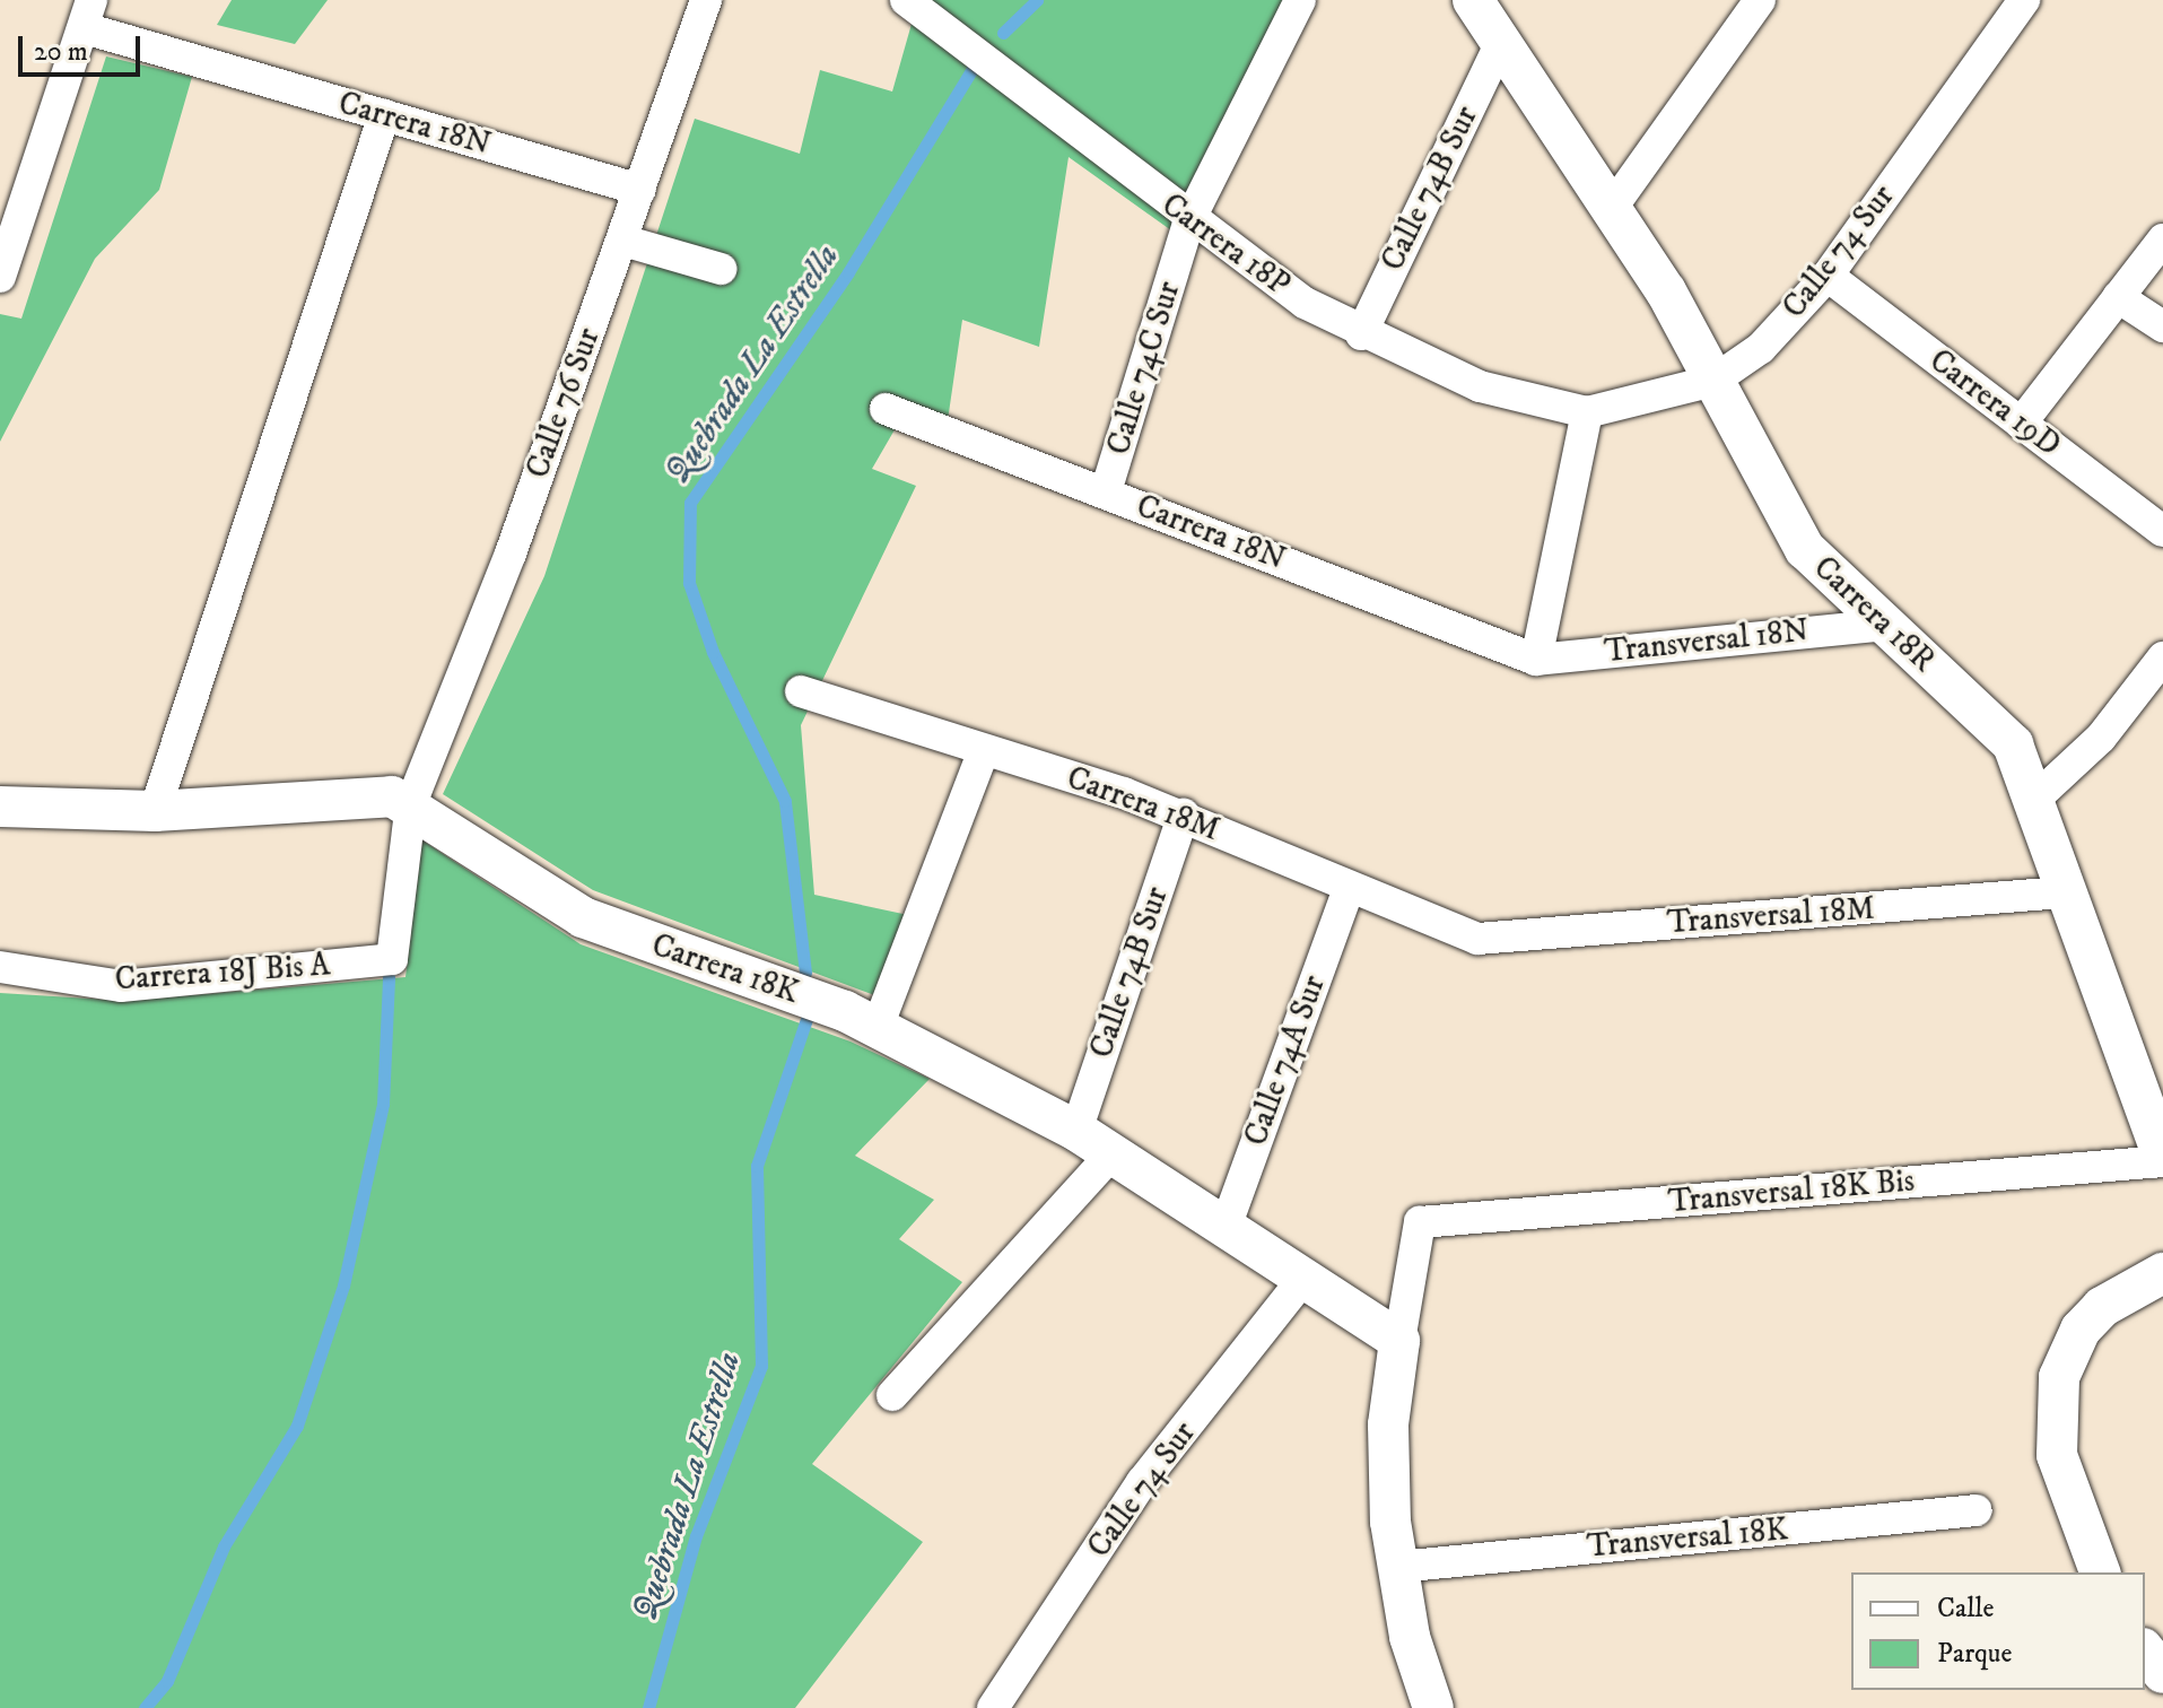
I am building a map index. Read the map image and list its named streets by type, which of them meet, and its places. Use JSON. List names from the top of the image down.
{
  "streets": {
    "street": [
      "Carrera 18N",
      "Calle 74B Sur",
      "Carrera 18P",
      "Calle 74 Sur",
      "Calle 74C Sur",
      "Calle 76 Sur",
      "Carrera 19D",
      "Carrera 18R",
      "Transversal 18N",
      "Carrera 18M",
      "Transversal 18M",
      "Carrera 18K",
      "Carrera 18J Bis A",
      "Calle 74A Sur",
      "Transversal 18K Bis",
      "Transversal 18K"
    ]
  },
  "crossings": [
    ["Carrera 18N", "Calle 74C Sur"],
    ["Carrera 18N", "Calle 76 Sur"],
    ["Carrera 18N", "Transversal 18N"],
    ["Calle 74B Sur", "Carrera 18P"],
    ["Calle 74B Sur", "Carrera 18R"],
    ["Calle 74B Sur", "Carrera 18M"],
    ["Calle 74B Sur", "Carrera 18K"],
    ["Carrera 18P", "Calle 74 Sur"],
    ["Carrera 18P", "Calle 74C Sur"],
    ["Calle 74 Sur", "Carrera 19D"],
    ["Calle 74 Sur", "Carrera 18R"],
    ["Calle 74 Sur", "Carrera 18K"],
    ["Calle 76 Sur", "Carrera 18K"],
    ["Calle 76 Sur", "Carrera 18J Bis A"],
    ["Carrera 18R", "Transversal 18N"],
    ["Carrera 18R", "Transversal 18M"],
    ["Carrera 18R", "Transversal 18K Bis"],
    ["Carrera 18M", "Transversal 18M"],
    ["Carrera 18M", "Calle 74A Sur"],
    ["Carrera 18K", "Calle 74A Sur"],
    ["Carrera 18K", "Transversal 18K Bis"]
  ],
  "water": ["Quebrada La Estrella"],
  "legend": ["Calle", "Parque"],
  "scale_bar": "20 m"
}
